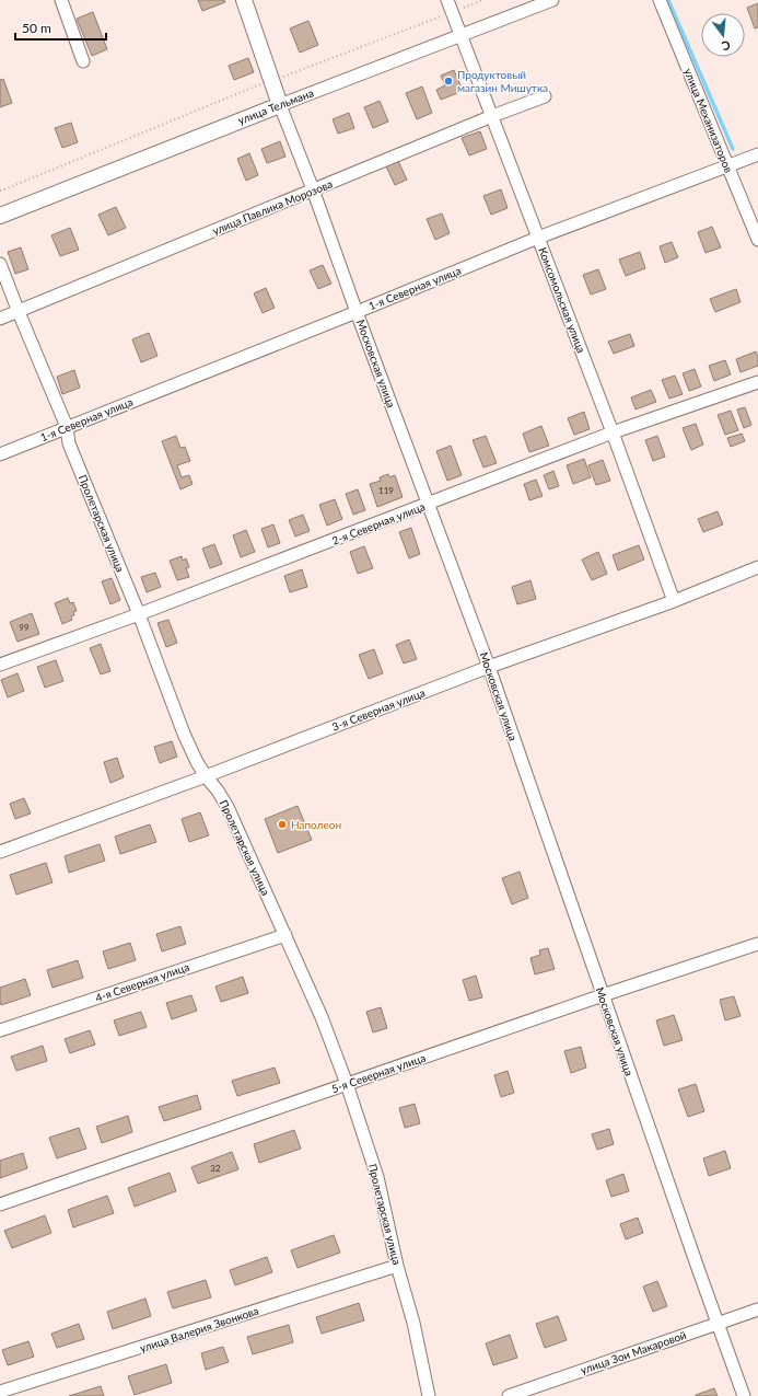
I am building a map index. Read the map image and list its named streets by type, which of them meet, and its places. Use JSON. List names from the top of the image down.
{
  "streets": {
    "street": [
      "улица Тельмана",
      "улица Механизаторов",
      "улица Павлика Морозова",
      "1-я Северная улица",
      "Комсомольская улица",
      "Московская улица",
      "Пролетарская улица",
      "2-я Северная улица",
      "3-я Северная улица",
      "4-я Северная улица",
      "5-я Северная улица",
      "улица Валерия Звонкова",
      "улица Зои Макаровой"
    ]
  },
  "crossings": [
    ["улица Тельмана", "Комсомольская улица"],
    ["улица Тельмана", "Московская улица"],
    ["улица Механизаторов", "1-я Северная улица"],
    ["улица Павлика Морозова", "Комсомольская улица"],
    ["улица Павлика Морозова", "Московская улица"],
    ["улица Павлика Морозова", "Пролетарская улица"],
    ["1-я Северная улица", "Комсомольская улица"],
    ["1-я Северная улица", "Московская улица"],
    ["1-я Северная улица", "Пролетарская улица"],
    ["Комсомольская улица", "2-я Северная улица"],
    ["Комсомольская улица", "3-я Северная улица"],
    ["Московская улица", "2-я Северная улица"],
    ["Московская улица", "3-я Северная улица"],
    ["Московская улица", "5-я Северная улица"],
    ["Московская улица", "улица Зои Макаровой"],
    ["Пролетарская улица", "2-я Северная улица"],
    ["Пролетарская улица", "3-я Северная улица"],
    ["Пролетарская улица", "4-я Северная улица"],
    ["Пролетарская улица", "5-я Северная улица"],
    ["Пролетарская улица", "улица Валерия Звонкова"]
  ],
  "places": ["Продуктовый магазин Мишутка", "Наполеон"],
  "house_numbers": ["119", "99", "32"],
  "scale_bar": "50 m",
  "north": "bottom"
}
